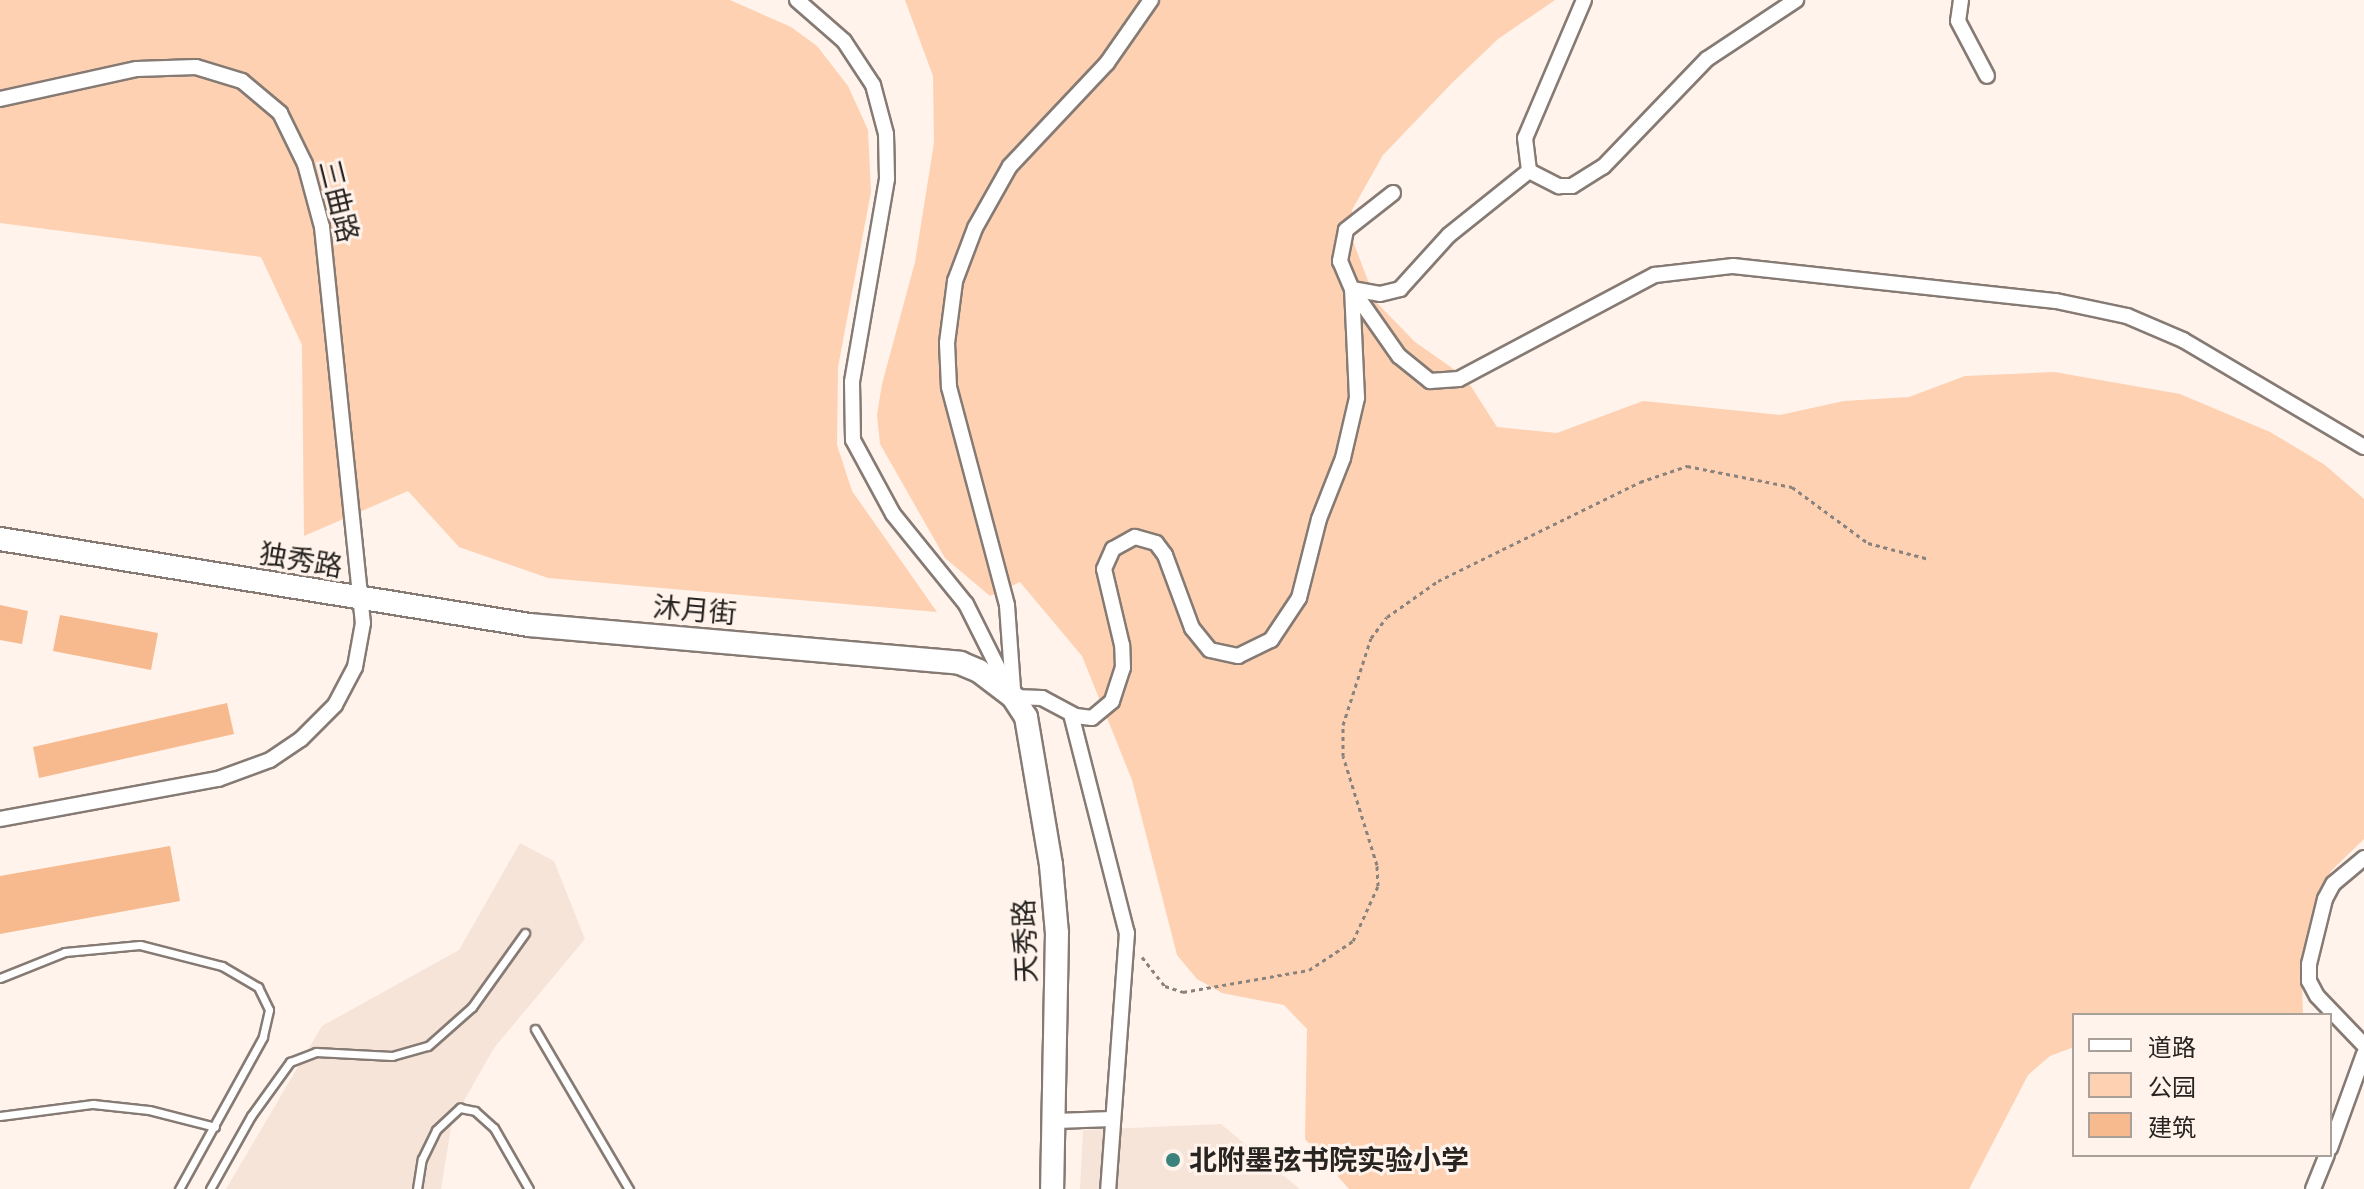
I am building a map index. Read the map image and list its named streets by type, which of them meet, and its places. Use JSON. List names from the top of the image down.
{
  "streets": {
    "main road": ["独秀路", "沐月街", "天秀路"],
    "street": ["三曲路"]
  },
  "crossings": [
    ["三曲路", "独秀路"],
    ["三曲路", "沐月街"],
    ["独秀路", "沐月街"],
    ["沐月街", "天秀路"]
  ],
  "places": ["北附墨弦书院实验小学"],
  "legend": ["道路", "公园", "建筑"]
}
